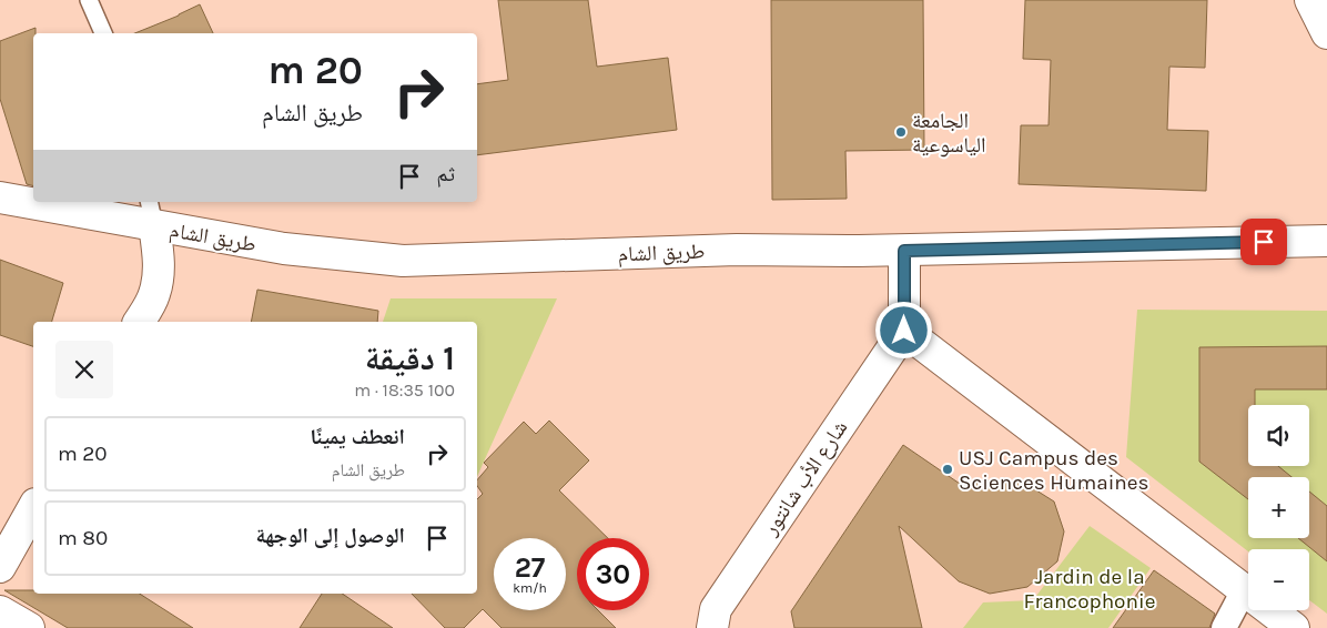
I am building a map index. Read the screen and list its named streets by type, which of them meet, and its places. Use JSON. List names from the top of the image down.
{
  "streets": {
    "street": ["طريق الشام", "شارع الأب شانتور"]
  },
  "parks": ["Jardin de la Francophonie"],
  "places": ["الجامعة الياسوعية", "USJ Campus des Sciences Humaines"],
  "page": {
    "turn": ["20 m", "طريق الشام"],
    "then": "ثم",
    "heading": ["1 دقيقة", "100 m · 18:35"],
    "map_buttons": ["+", "−"],
    "list": [
      {
        "name": "انعطف يمينًا",
        "note": "طريق الشام",
        "value": "20 m"
      },
      {
        "name": "الوصول إلى الوجهة",
        "value": "80 m"
      }
    ],
    "speed": "27 km/h",
    "limit": "30"
  }
}
